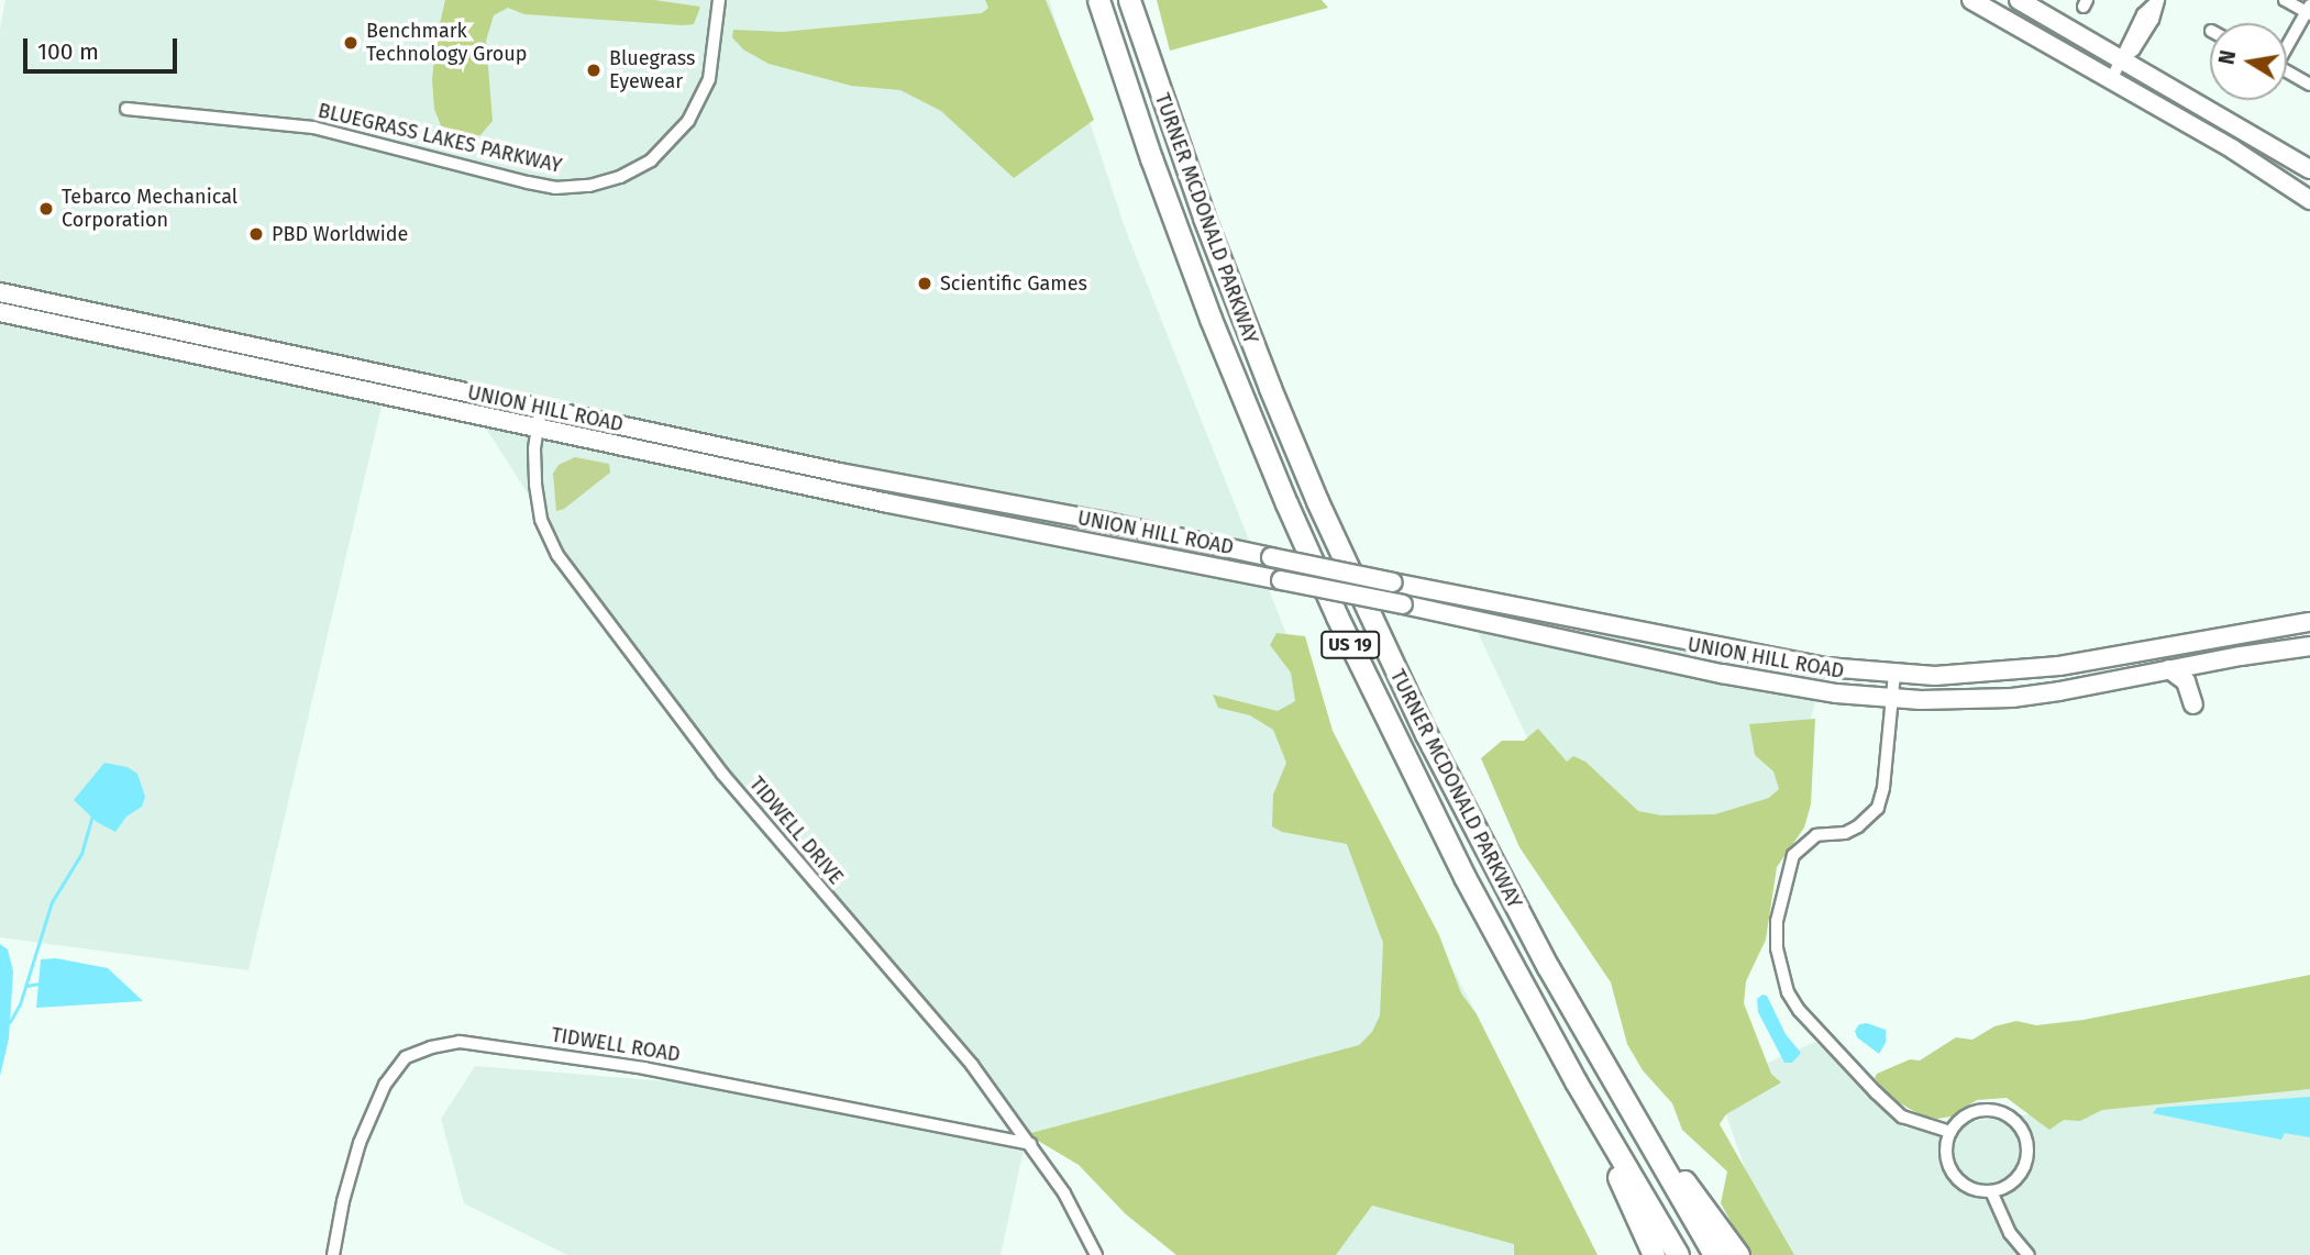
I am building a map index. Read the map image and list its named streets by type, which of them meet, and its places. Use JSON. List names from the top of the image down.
{
  "streets": {
    "highway": ["TURNER MCDONALD PARKWAY", "US 19"],
    "street": [
      "BLUEGRASS LAKES PARKWAY",
      "UNION HILL ROAD",
      "TIDWELL DRIVE",
      "TIDWELL ROAD"
    ]
  },
  "crossings": [
    ["UNION HILL ROAD", "TIDWELL DRIVE"],
    ["TIDWELL DRIVE", "TIDWELL ROAD"]
  ],
  "places": [
    "Benchmark Technology Group",
    "Bluegrass Eyewear",
    "Tebarco Mechanical Corporation",
    "PBD Worldwide",
    "Scientific Games"
  ],
  "scale_bar": "100 m",
  "north": "left"
}
